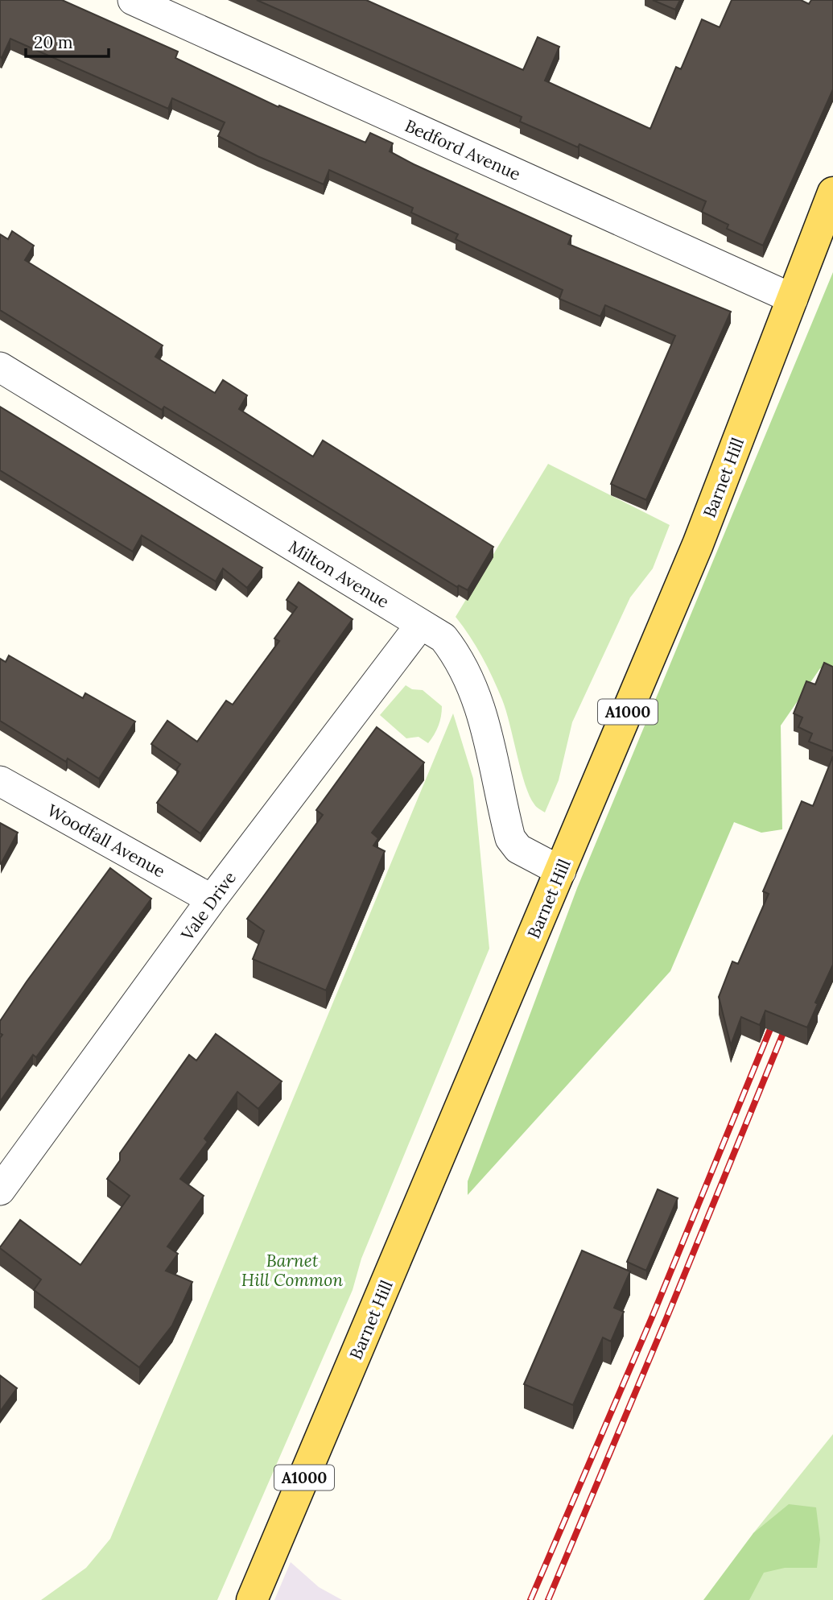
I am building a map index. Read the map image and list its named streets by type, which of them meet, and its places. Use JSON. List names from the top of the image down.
{
  "streets": {
    "main road": ["Barnet Hill", "A1000"],
    "street": [
      "Bedford Avenue",
      "Milton Avenue",
      "Woodfall Avenue",
      "Vale Drive"
    ]
  },
  "crossings": [
    ["Bedford Avenue", "Barnet Hill"],
    ["Barnet Hill", "Milton Avenue"],
    ["Milton Avenue", "Vale Drive"],
    ["Woodfall Avenue", "Vale Drive"]
  ],
  "parks": ["Barnet Hill Common"],
  "scale_bar": "20 m"
}
